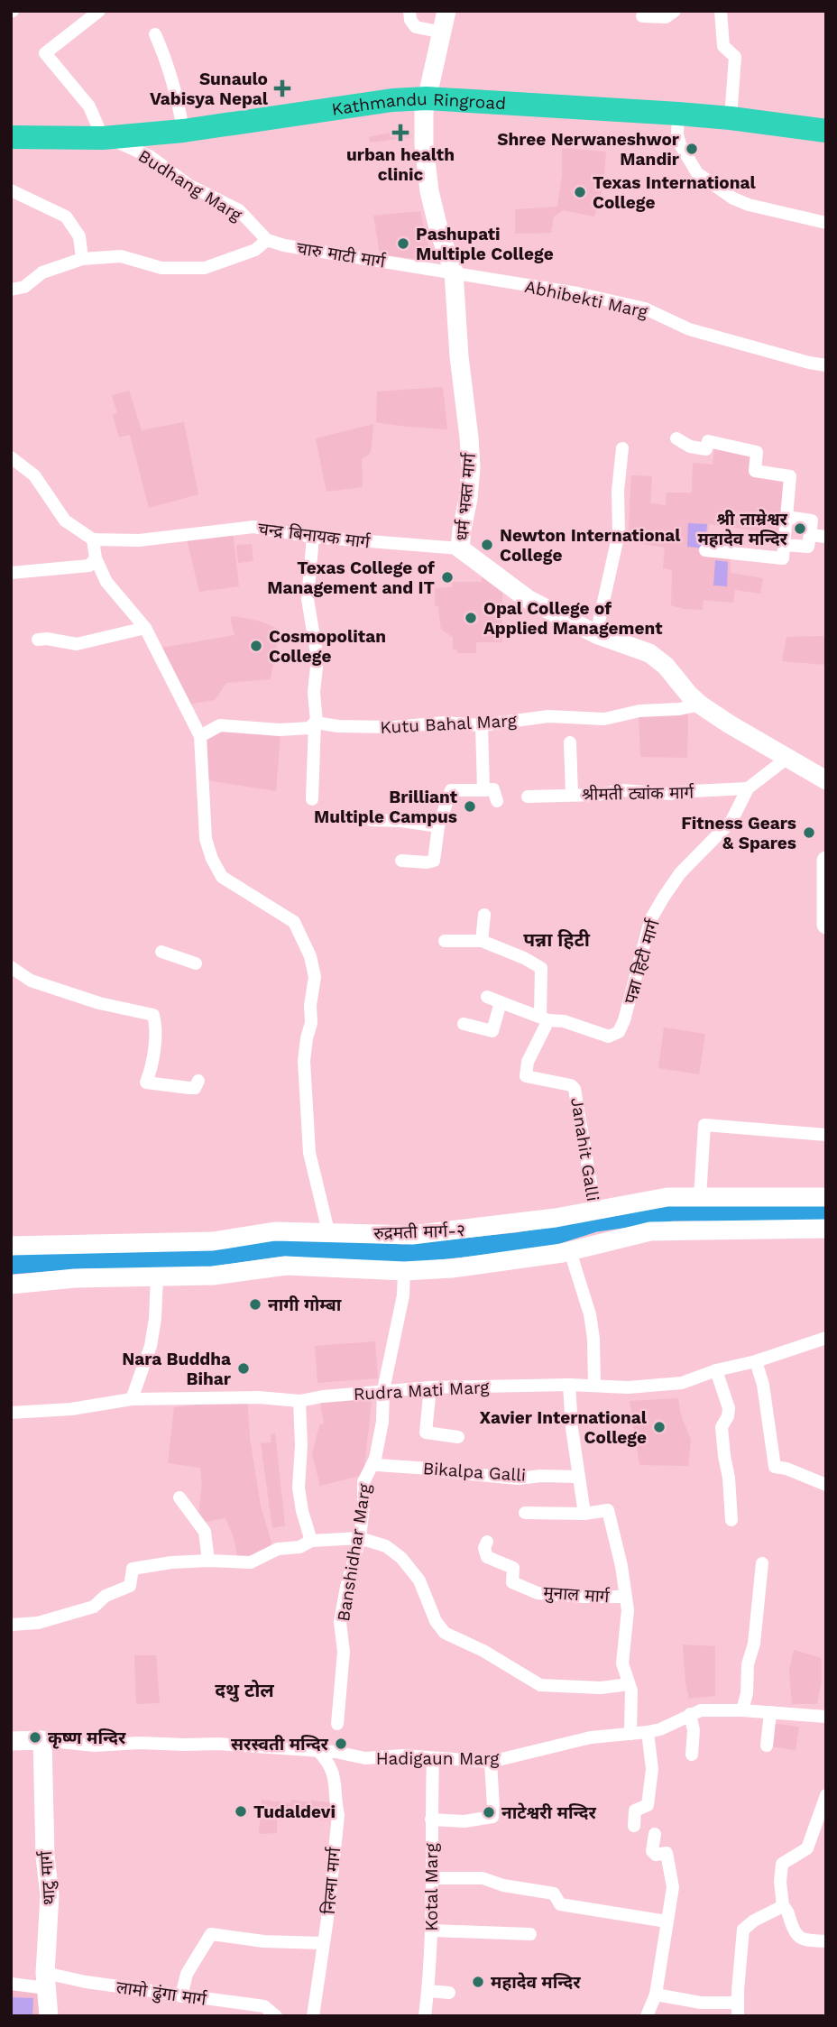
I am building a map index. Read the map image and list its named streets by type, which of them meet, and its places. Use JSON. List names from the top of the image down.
{
  "streets": {
    "highway": ["Kathmandu Ringroad"],
    "street": [
      "Budhang Marg",
      "चारु माटी मार्ग",
      "Abhibekti Marg",
      "धर्म भक्त मार्ग",
      "चन्द्र बिनायक मार्ग",
      "Kutu Bahal Marg",
      "श्रीमती ट्यांक मार्ग",
      "पन्ना हिटी मार्ग",
      "Janahit Galli",
      "रुद्रमती मार्ग-२",
      "Rudra Mati Marg",
      "Bikalpa Galli",
      "Banshidhar Marg",
      "मुनाल मार्ग",
      "Hadigaun Marg",
      "थाटु मार्ग",
      "निल्मा मार्ग",
      "Kotal Marg",
      "लामो ढुंगा मार्ग"
    ]
  },
  "crossings": [
    ["Kathmandu Ringroad", "Budhang Marg"],
    ["Kathmandu Ringroad", "धर्म भक्त मार्ग"],
    ["Budhang Marg", "चारु माटी मार्ग"],
    ["चारु माटी मार्ग", "Abhibekti Marg"],
    ["चारु माटी मार्ग", "धर्म भक्त मार्ग"],
    ["Abhibekti Marg", "धर्म भक्त मार्ग"],
    ["धर्म भक्त मार्ग", "चन्द्र बिनायक मार्ग"],
    ["धर्म भक्त मार्ग", "Kutu Bahal Marg"],
    ["धर्म भक्त मार्ग", "पन्ना हिटी मार्ग"],
    ["श्रीमती ट्यांक मार्ग", "पन्ना हिटी मार्ग"],
    ["पन्ना हिटी मार्ग", "Janahit Galli"],
    ["Janahit Galli", "रुद्रमती मार्ग-२"],
    ["Rudra Mati Marg", "Banshidhar Marg"],
    ["Bikalpa Galli", "Banshidhar Marg"],
    ["Hadigaun Marg", "थाटु मार्ग"],
    ["Hadigaun Marg", "निल्मा मार्ग"],
    ["Hadigaun Marg", "Kotal Marg"],
    ["थाटु मार्ग", "लामो ढुंगा मार्ग"]
  ],
  "districts": ["पन्ना हिटी", "दथु टोल"],
  "places": {
    "health": ["Sunaulo Vabisya Nepal", "urban health clinic"],
    "other": [
      "Shree Nerwaneshwor Mandir",
      "Texas International College",
      "Pashupati Multiple College",
      "श्री ताम्रेश्वर महादेव मन्दिर",
      "Newton International College",
      "Texas College of Management and IT",
      "Opal College of Applied Management",
      "Cosmopolitan College",
      "Brilliant Multiple Campus",
      "Fitness Gears & Spares",
      "नागी गोम्बा",
      "Nara Buddha Bihar",
      "Xavier International College",
      "कृष्ण मन्दिर",
      "सरस्वती मन्दिर",
      "Tudaldevi",
      "नाटेश्वरी मन्दिर",
      "महादेव मन्दिर"
    ]
  }
}
